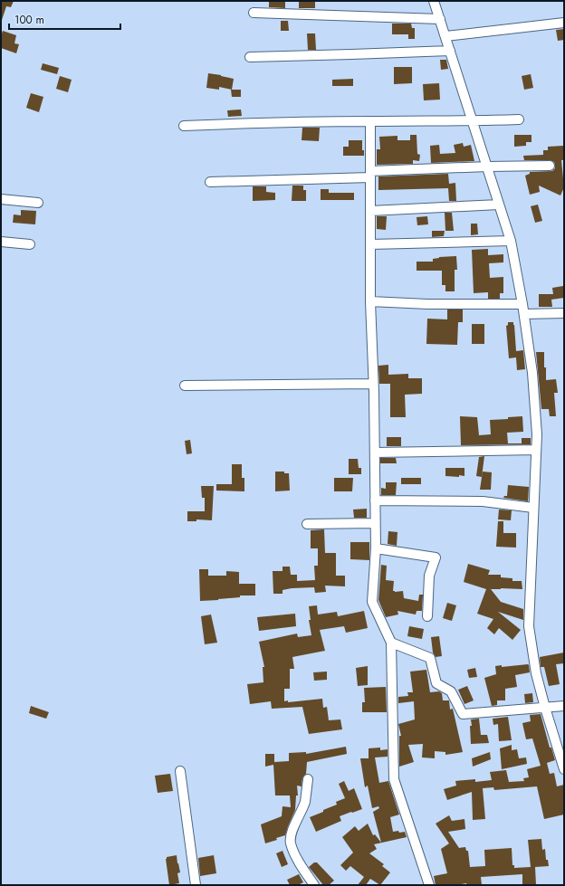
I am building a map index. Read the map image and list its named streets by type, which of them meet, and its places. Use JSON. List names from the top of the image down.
{
  "scale_bar": "100 m"
}
